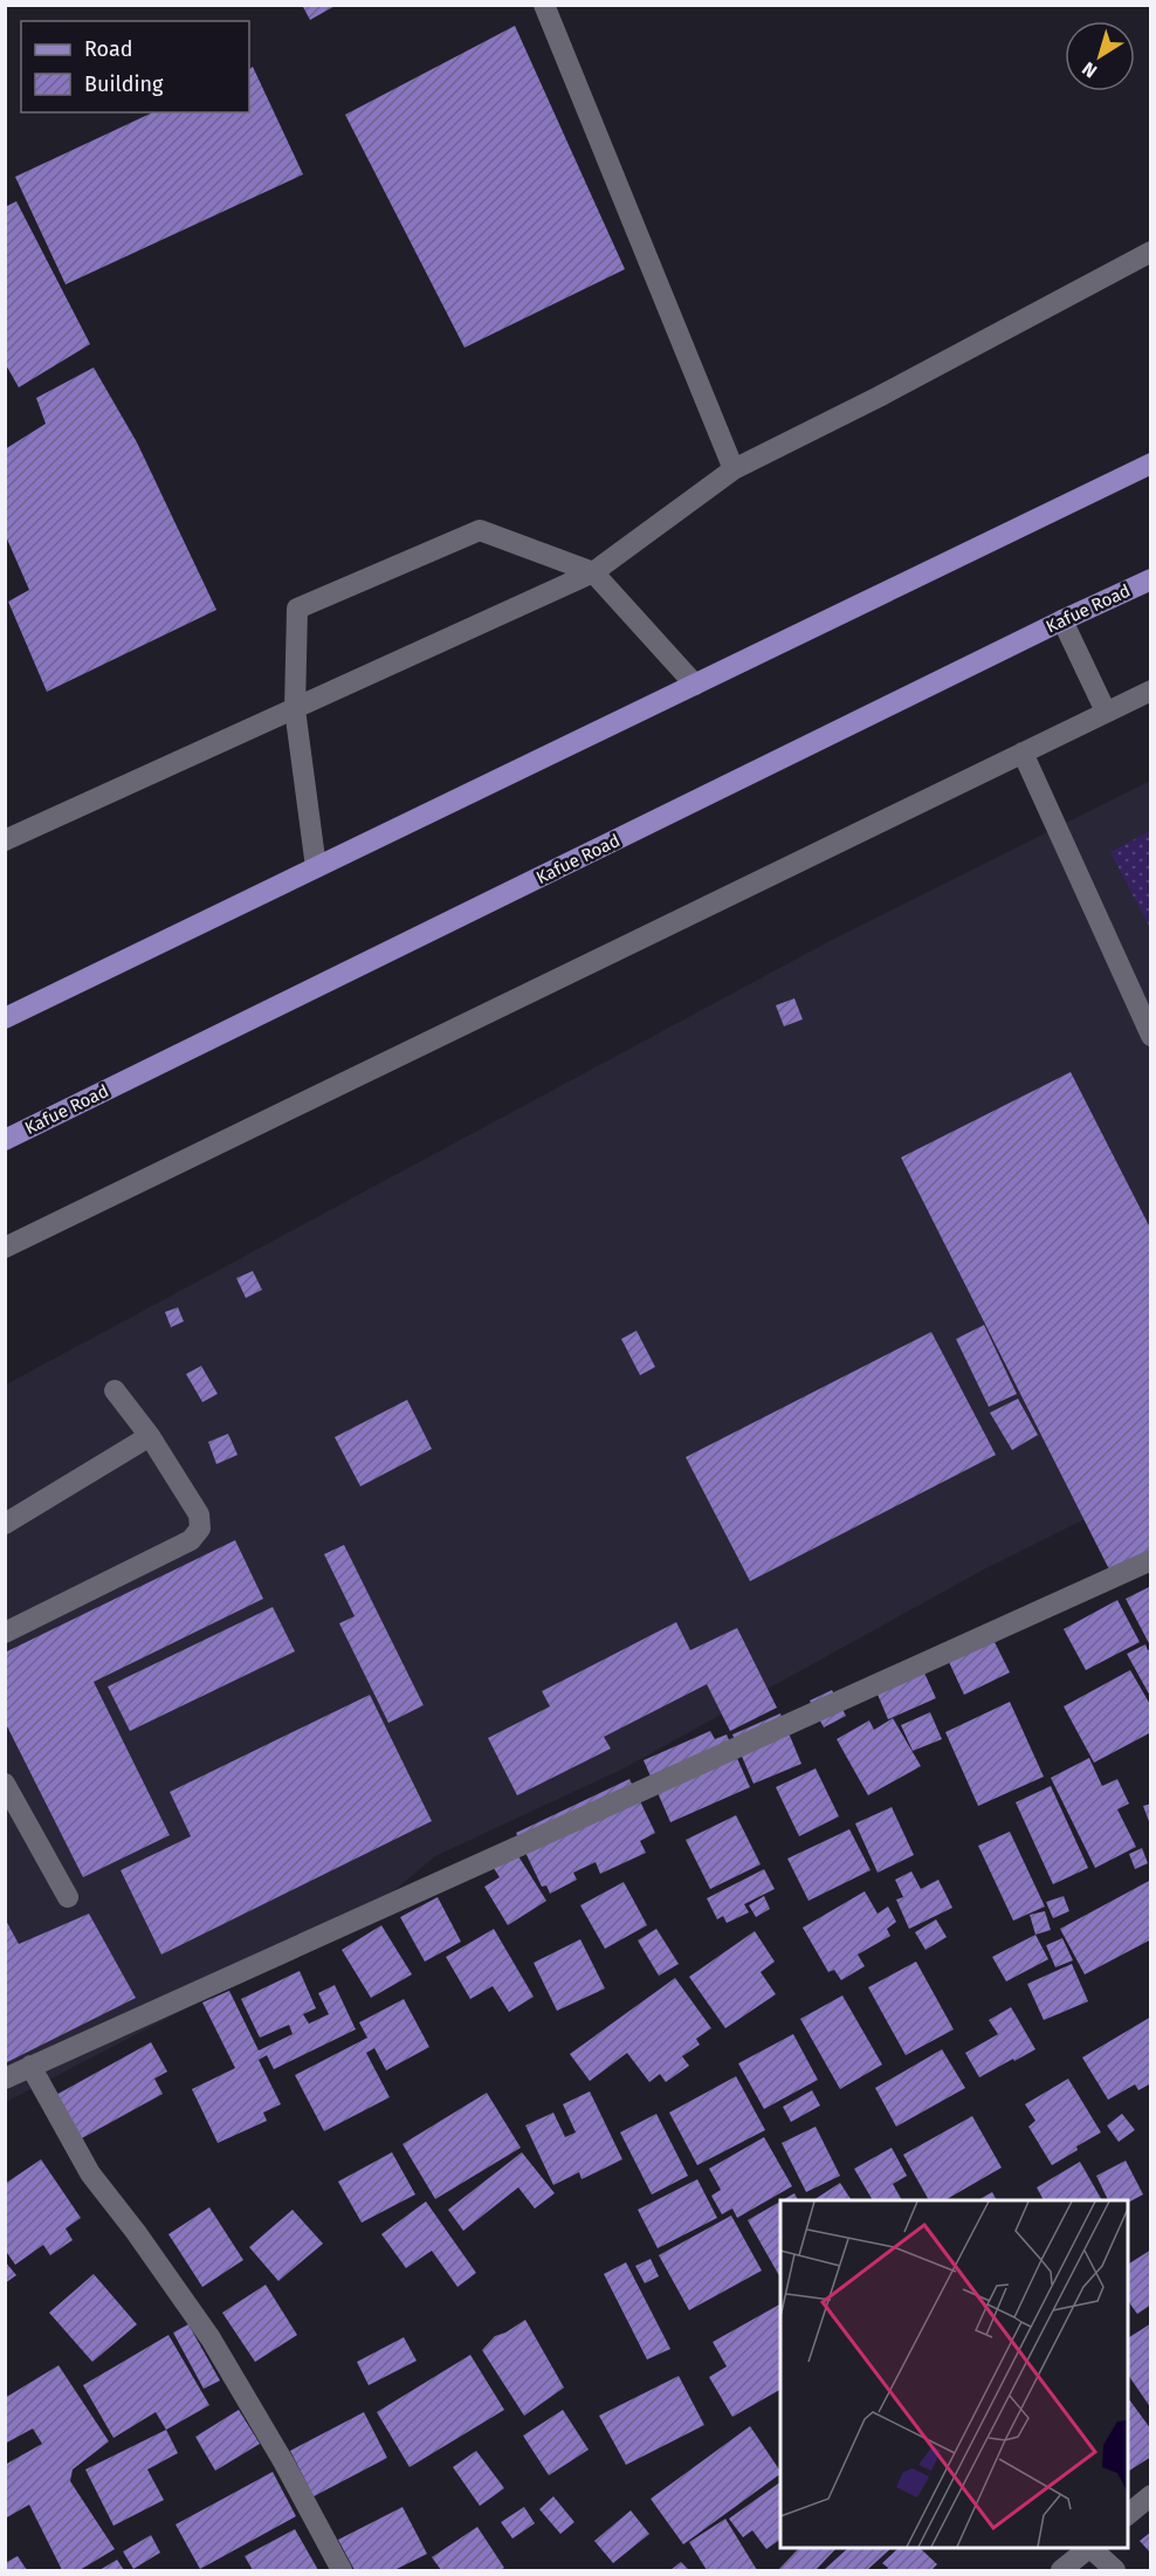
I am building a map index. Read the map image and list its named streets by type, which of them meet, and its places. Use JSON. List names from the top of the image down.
{
  "streets": {
    "main road": ["Kafue Road"]
  },
  "legend": ["Road", "Building"],
  "north": "bottom left"
}
